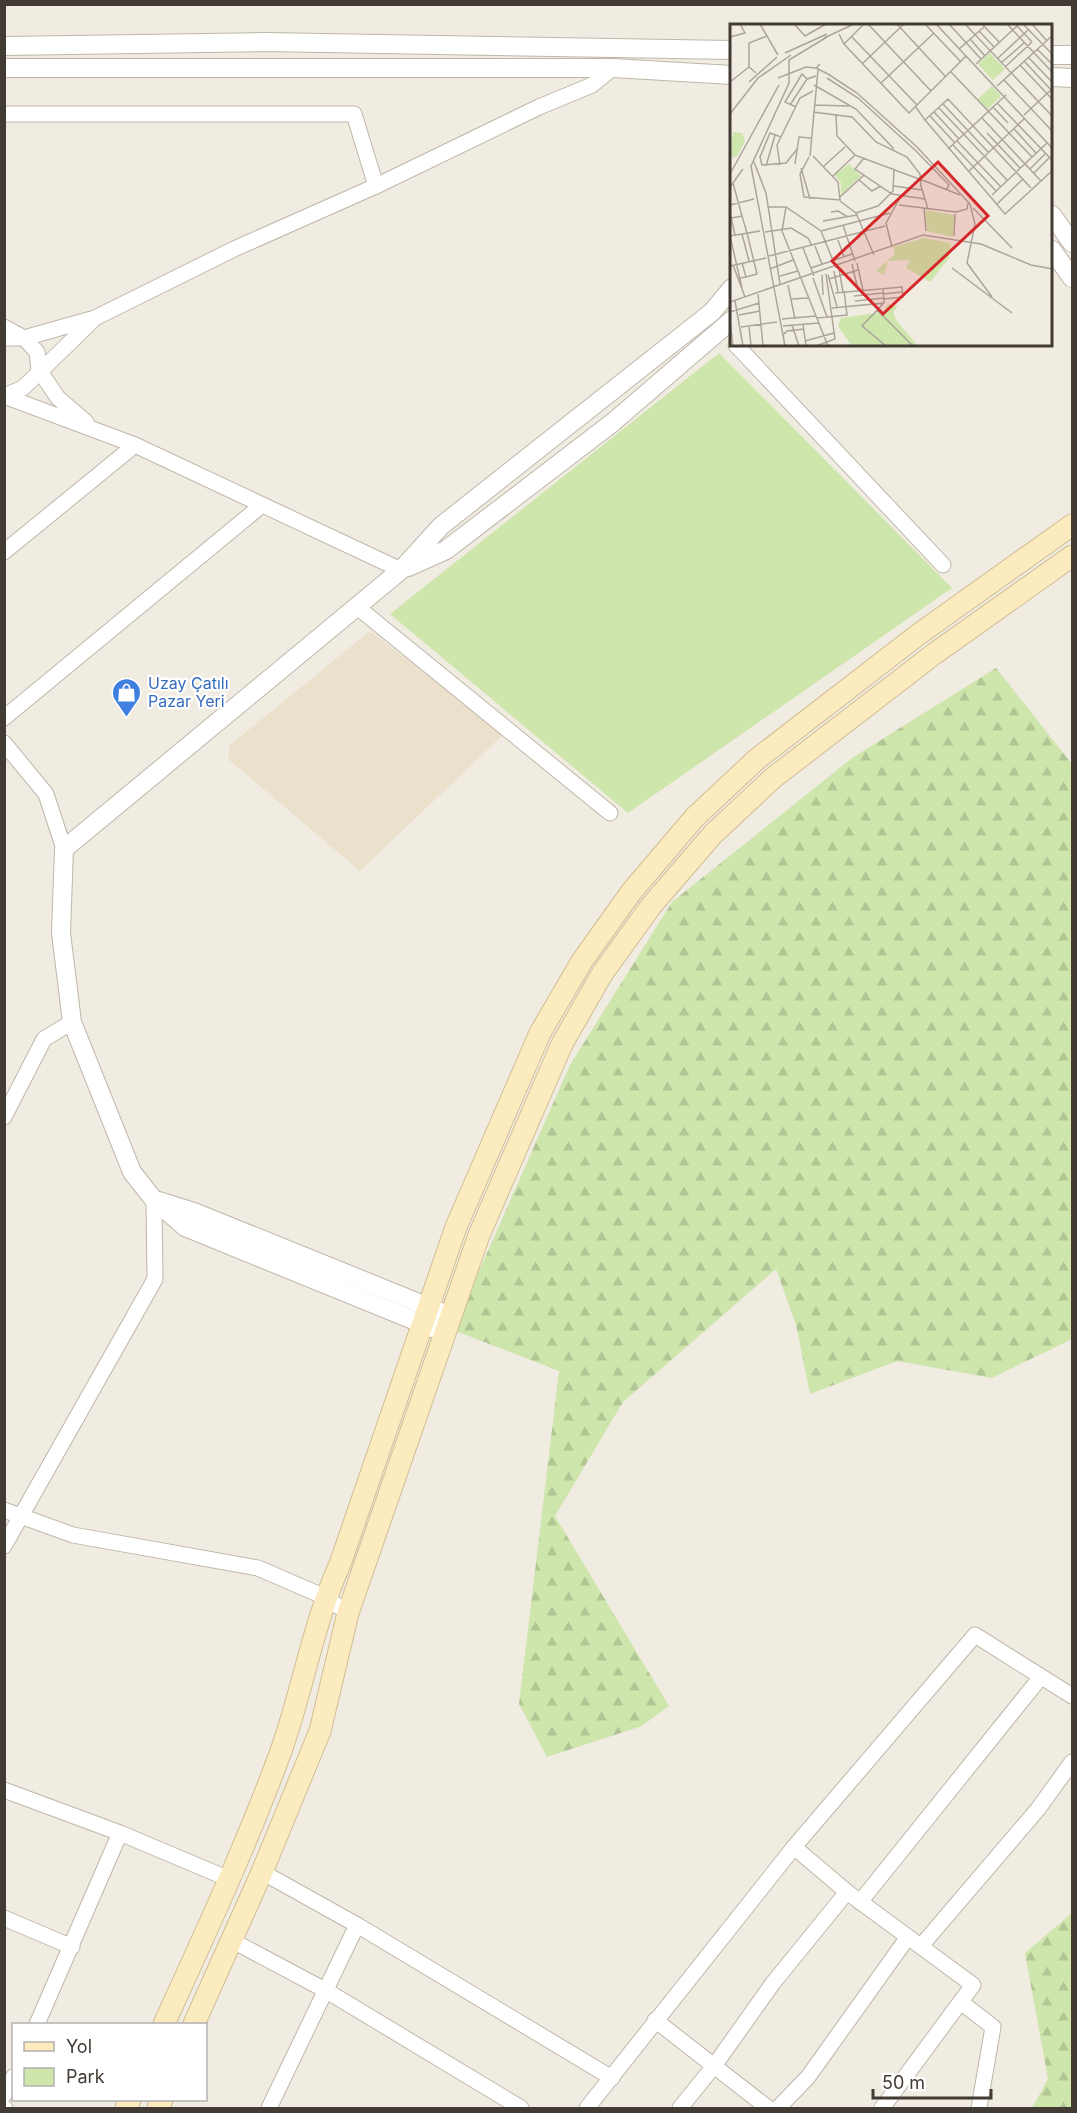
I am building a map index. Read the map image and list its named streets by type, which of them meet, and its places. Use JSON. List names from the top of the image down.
{
  "places": {
    "shop": ["Uzay Çatılı Pazar Yeri"]
  },
  "legend": ["Yol", "Park"],
  "scale_bar": "50 m"
}
